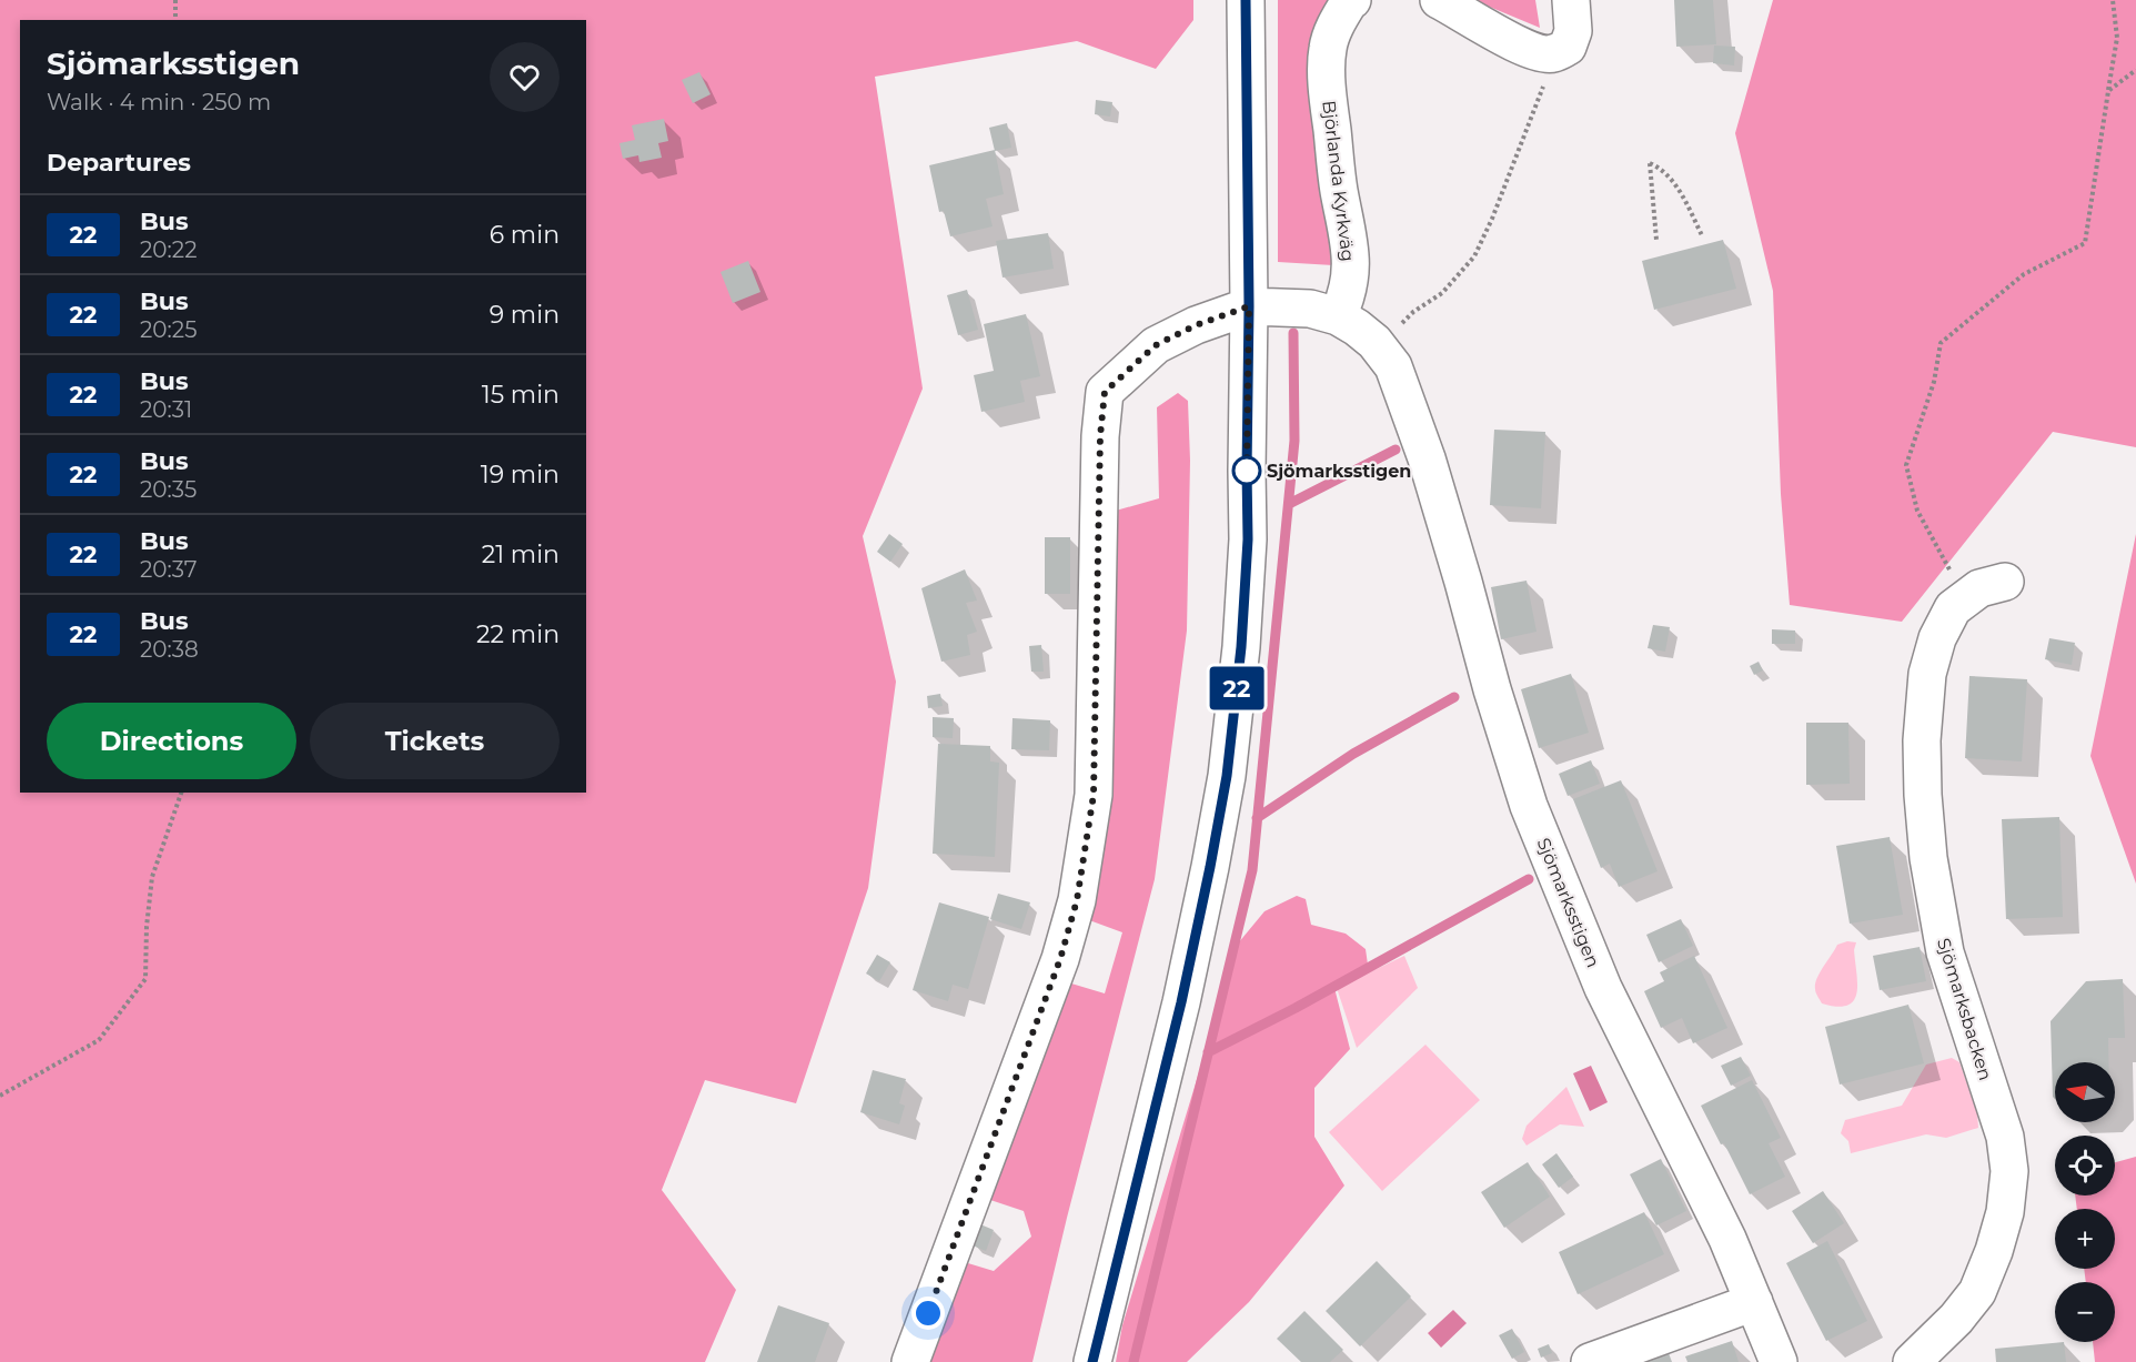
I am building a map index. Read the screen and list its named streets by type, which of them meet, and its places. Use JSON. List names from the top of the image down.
{
  "streets": {
    "street": ["Björlanda Kyrkväg", "Sjömarksstigen", "Sjömarksbacken"]
  },
  "crossings": [
    ["Björlanda Kyrkväg", "Sjömarksstigen"]
  ],
  "places": ["Sjömarksstigen"],
  "lines": ["bus line 22"],
  "north": "left",
  "page": {
    "on_map": "22",
    "heading": [
      ["Sjömarksstigen", "Walk · 4 min · 250 m"],
      "Departures"
    ],
    "list": [
      {
        "mark": "22",
        "name": "Bus",
        "note": "20:22",
        "value": "6 min"
      },
      {
        "mark": "22",
        "name": "Bus",
        "note": "20:25",
        "value": "9 min"
      },
      {
        "mark": "22",
        "name": "Bus",
        "note": "20:31",
        "value": "15 min"
      },
      {
        "mark": "22",
        "name": "Bus",
        "note": "20:35",
        "value": "19 min"
      },
      {
        "mark": "22",
        "name": "Bus",
        "note": "20:37",
        "value": "21 min"
      },
      {
        "mark": "22",
        "name": "Bus",
        "note": "20:38",
        "value": "22 min"
      }
    ],
    "buttons": ["Directions", "Tickets"],
    "map_buttons": ["+", "−"]
  }
}
